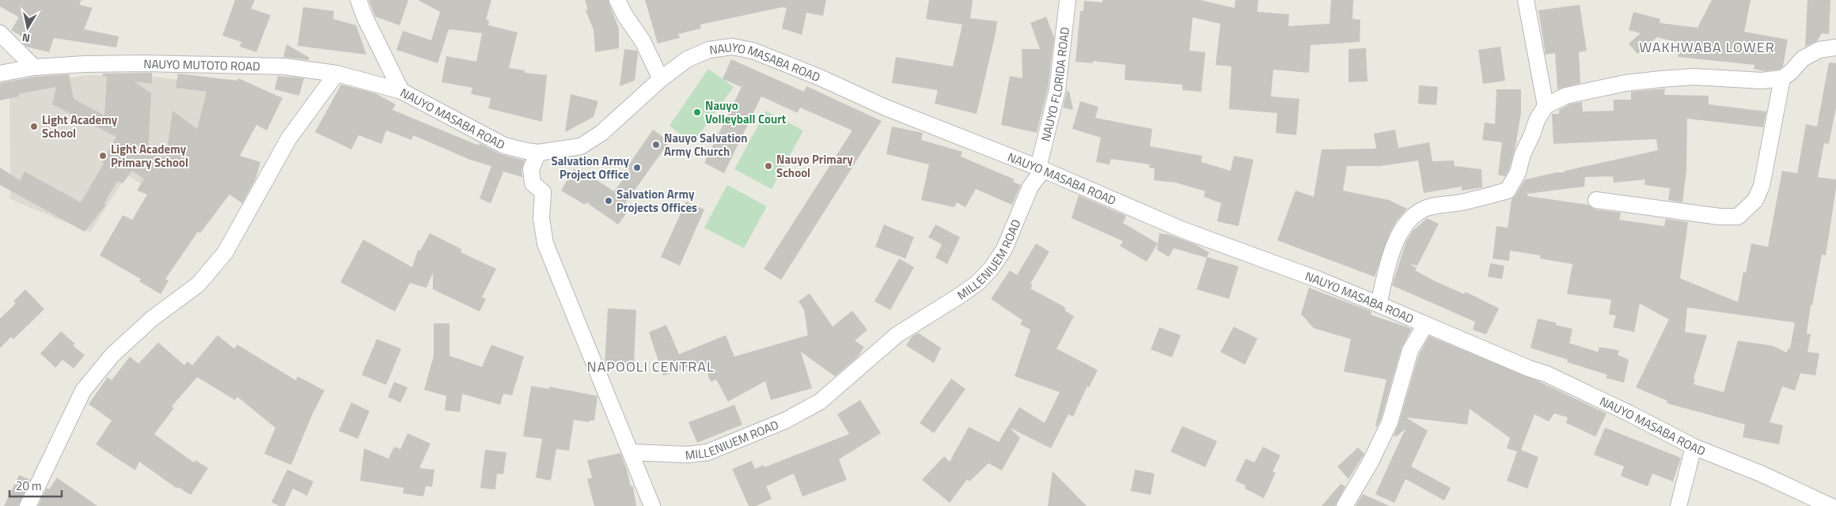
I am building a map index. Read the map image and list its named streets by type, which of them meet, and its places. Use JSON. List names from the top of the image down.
{
  "streets": {
    "street": [
      "NAUYO MUTOTO ROAD",
      "NAUYO MASABA ROAD",
      "NAUYO FLORIDA ROAD",
      "MILLENIUEM ROAD"
    ]
  },
  "crossings": [
    ["NAUYO MUTOTO ROAD", "NAUYO MASABA ROAD"],
    ["NAUYO MASABA ROAD", "NAUYO FLORIDA ROAD"],
    ["NAUYO MASABA ROAD", "MILLENIUEM ROAD"],
    ["NAUYO FLORIDA ROAD", "MILLENIUEM ROAD"]
  ],
  "districts": ["WAKHWABA LOWER", "NAPOOLI CENTRAL"],
  "places": [
    "Nauyo Volleyball Court",
    "Light Academy School",
    "Nauyo Salvation Army Church",
    "Light Academy Primary School",
    "Nauyo Primary School",
    "Salvation Army Project Office",
    "Salvation Army Projects Offices"
  ],
  "scale_bar": "20 m",
  "north": "bottom"
}
